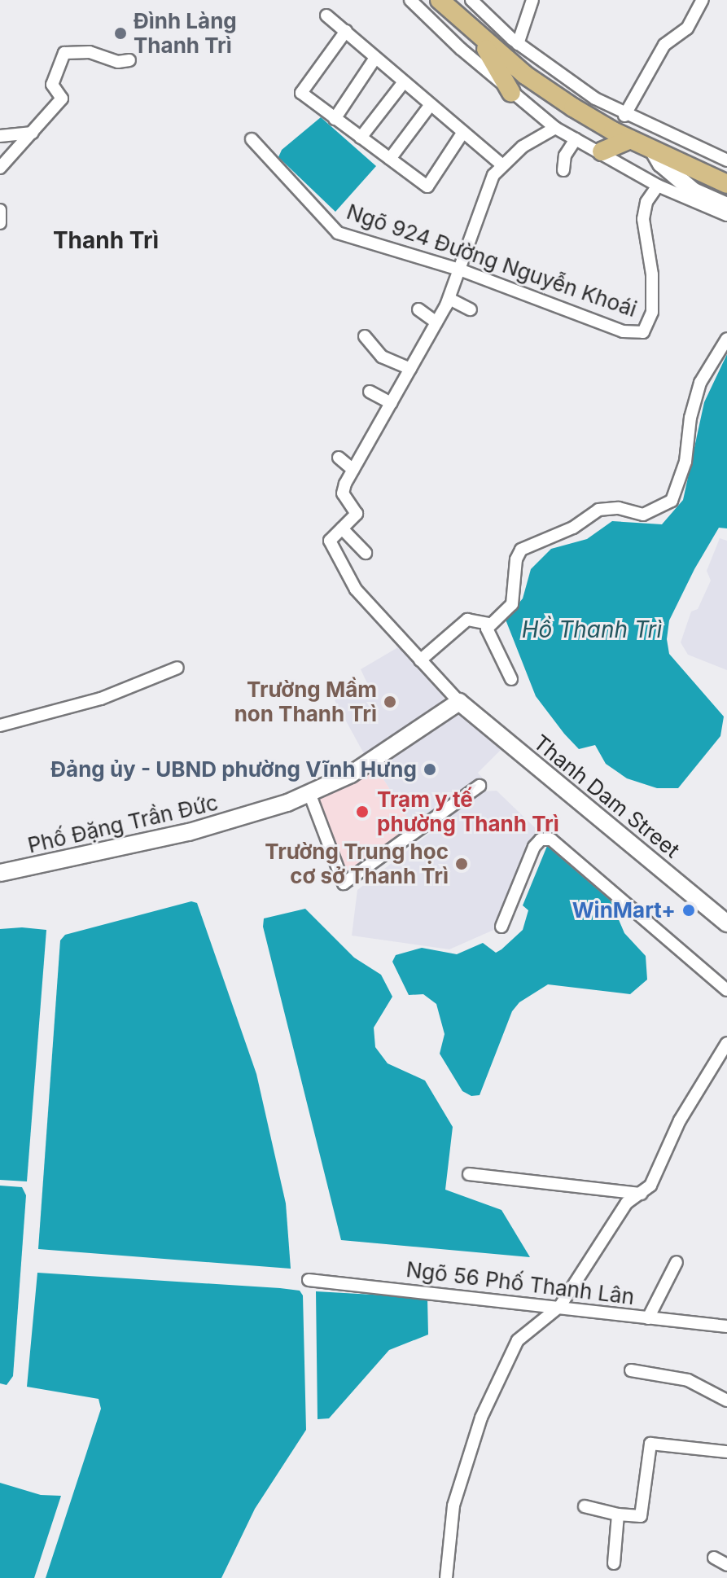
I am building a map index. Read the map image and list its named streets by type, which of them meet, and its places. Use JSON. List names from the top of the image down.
{
  "streets": {
    "street": [
      "Ngõ 924 Đường Nguyễn Khoái",
      "Thanh Dam Street",
      "Phố Đặng Trần Đức",
      "Ngõ 56 Phố Thanh Lân"
    ]
  },
  "crossings": [
    ["Thanh Dam Street", "Phố Đặng Trần Đức"]
  ],
  "districts": ["Thanh Trì"],
  "water": ["Hồ Thanh Trì"],
  "places": [
    "Đình Làng Thanh Trì",
    "Trường Mầm non Thanh Trì",
    "Đảng ủy - UBND phường Vĩnh Hưng",
    "Trạm y tế phường Thanh Trì",
    "Trường Trung học cơ sở Thanh Trì",
    "WinMart+"
  ]
}
